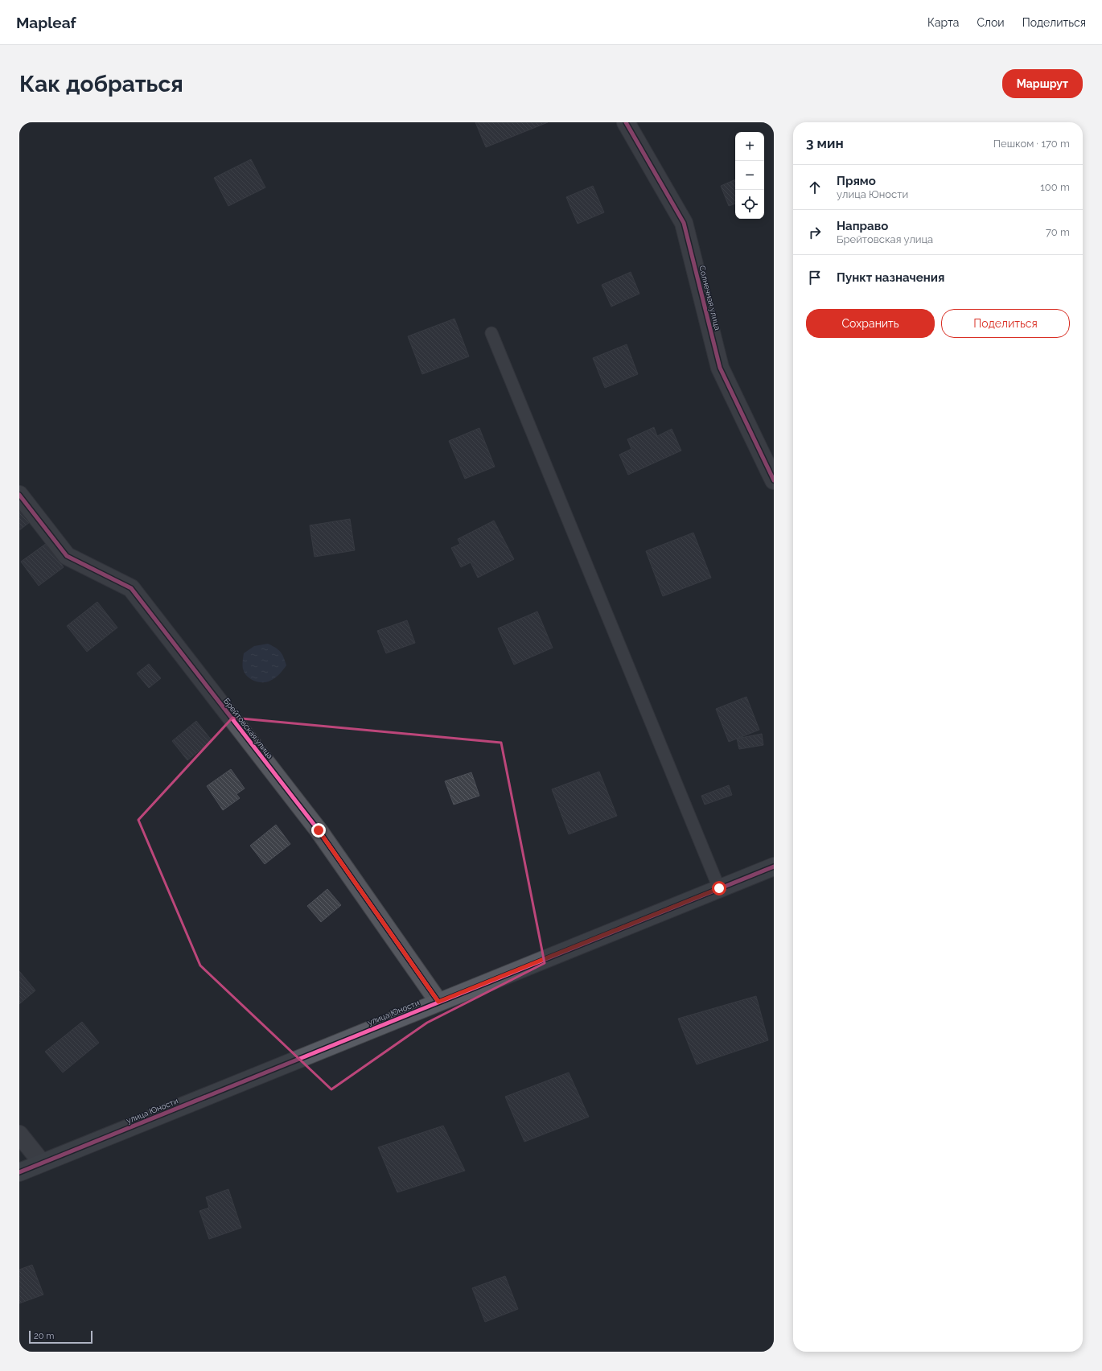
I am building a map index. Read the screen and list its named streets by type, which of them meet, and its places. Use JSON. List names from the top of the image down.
{
  "streets": {
    "street": ["Солнечная улица", "Брейтовская улица", "улица Юности"]
  },
  "crossings": [
    ["Брейтовская улица", "улица Юности"]
  ],
  "scale_bar": "20 m",
  "page": {
    "header": "Mapleaf",
    "nav": ["Карта", "Слои", "Поделиться"],
    "buttons": [
      "Маршрут",
      ["Сохранить", "Поделиться"]
    ],
    "title": "Как добраться",
    "heading": ["3 мин", "Пешком · 170 m"],
    "map_buttons": ["+", "−"],
    "list": [
      ["Прямо", "улица Юности", "100 m"],
      ["Направо", "Брейтовская улица", "70 m"],
      "Пункт назначения"
    ],
    "scale": "20 m"
  }
}
